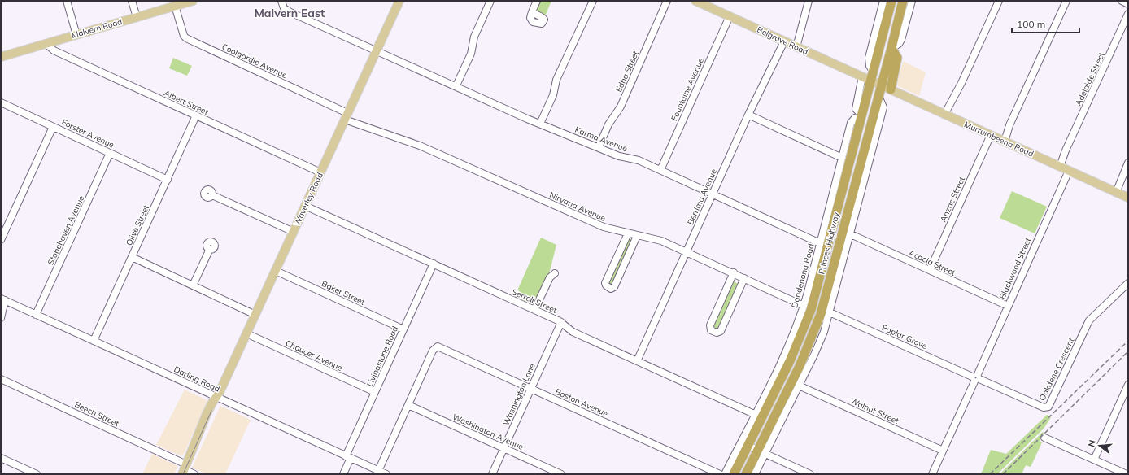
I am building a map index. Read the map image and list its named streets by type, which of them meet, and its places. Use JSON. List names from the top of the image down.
{
  "streets": {
    "highway": ["Princes Highway"],
    "main road": [
      "Malvern Road",
      "Belgrave Road",
      "Murrumbeena Road",
      "Waverley Road"
    ],
    "street": [
      "Coolgardie Avenue",
      "Edna Street",
      "Adelaide Street",
      "Fountaine Avenue",
      "Albert Street",
      "Forster Avenue",
      "Karma Avenue",
      "Berrima Avenue",
      "Anzac Street",
      "Nirvana Avenue",
      "Olive Street",
      "Stonehaven Avenue",
      "Acacia Street",
      "Blackwood Street",
      "Dandenong Road",
      "Baker Street",
      "Serrell Street",
      "Poplar Grove",
      "Chaucer Avenue",
      "Livingstone Road",
      "Oakdene Crescent",
      "Darling Road",
      "Washington Lane",
      "Boston Avenue",
      "Walnut Street",
      "Beech Street",
      "Washington Avenue"
    ]
  },
  "crossings": [
    ["Malvern Road", "Coolgardie Avenue"],
    ["Malvern Road", "Albert Street"],
    ["Belgrave Road", "Fountaine Avenue"],
    ["Belgrave Road", "Murrumbeena Road"],
    ["Belgrave Road", "Berrima Avenue"],
    ["Belgrave Road", "Princes Highway"],
    ["Coolgardie Avenue", "Waverley Road"],
    ["Coolgardie Avenue", "Nirvana Avenue"],
    ["Edna Street", "Karma Avenue"],
    ["Adelaide Street", "Murrumbeena Road"],
    ["Fountaine Avenue", "Karma Avenue"],
    ["Albert Street", "Waverley Road"],
    ["Albert Street", "Olive Street"],
    ["Forster Avenue", "Olive Street"],
    ["Forster Avenue", "Stonehaven Avenue"],
    ["Karma Avenue", "Berrima Avenue"],
    ["Karma Avenue", "Waverley Road"],
    ["Karma Avenue", "Dandenong Road"],
    ["Murrumbeena Road", "Anzac Street"],
    ["Murrumbeena Road", "Princes Highway"],
    ["Murrumbeena Road", "Blackwood Street"],
    ["Berrima Avenue", "Nirvana Avenue"],
    ["Berrima Avenue", "Serrell Street"],
    ["Waverley Road", "Nirvana Avenue"],
    ["Waverley Road", "Baker Street"],
    ["Waverley Road", "Serrell Street"],
    ["Waverley Road", "Chaucer Avenue"],
    ["Waverley Road", "Darling Road"],
    ["Waverley Road", "Beech Street"],
    ["Anzac Street", "Acacia Street"],
    ["Nirvana Avenue", "Dandenong Road"],
    ["Olive Street", "Darling Road"],
    ["Stonehaven Avenue", "Darling Road"],
    ["Princes Highway", "Dandenong Road"],
    ["Acacia Street", "Blackwood Street"],
    ["Blackwood Street", "Poplar Grove"],
    ["Blackwood Street", "Oakdene Crescent"],
    ["Blackwood Street", "Walnut Street"],
    ["Dandenong Road", "Serrell Street"],
    ["Baker Street", "Livingstone Road"],
    ["Serrell Street", "Livingstone Road"],
    ["Serrell Street", "Washington Lane"],
    ["Poplar Grove", "Oakdene Crescent"],
    ["Chaucer Avenue", "Livingstone Road"],
    ["Livingstone Road", "Darling Road"],
    ["Washington Lane", "Boston Avenue"],
    ["Washington Lane", "Washington Avenue"],
    ["Boston Avenue", "Washington Avenue"]
  ],
  "districts": ["Malvern East"],
  "scale_bar": "100 m",
  "north": "left"
}
